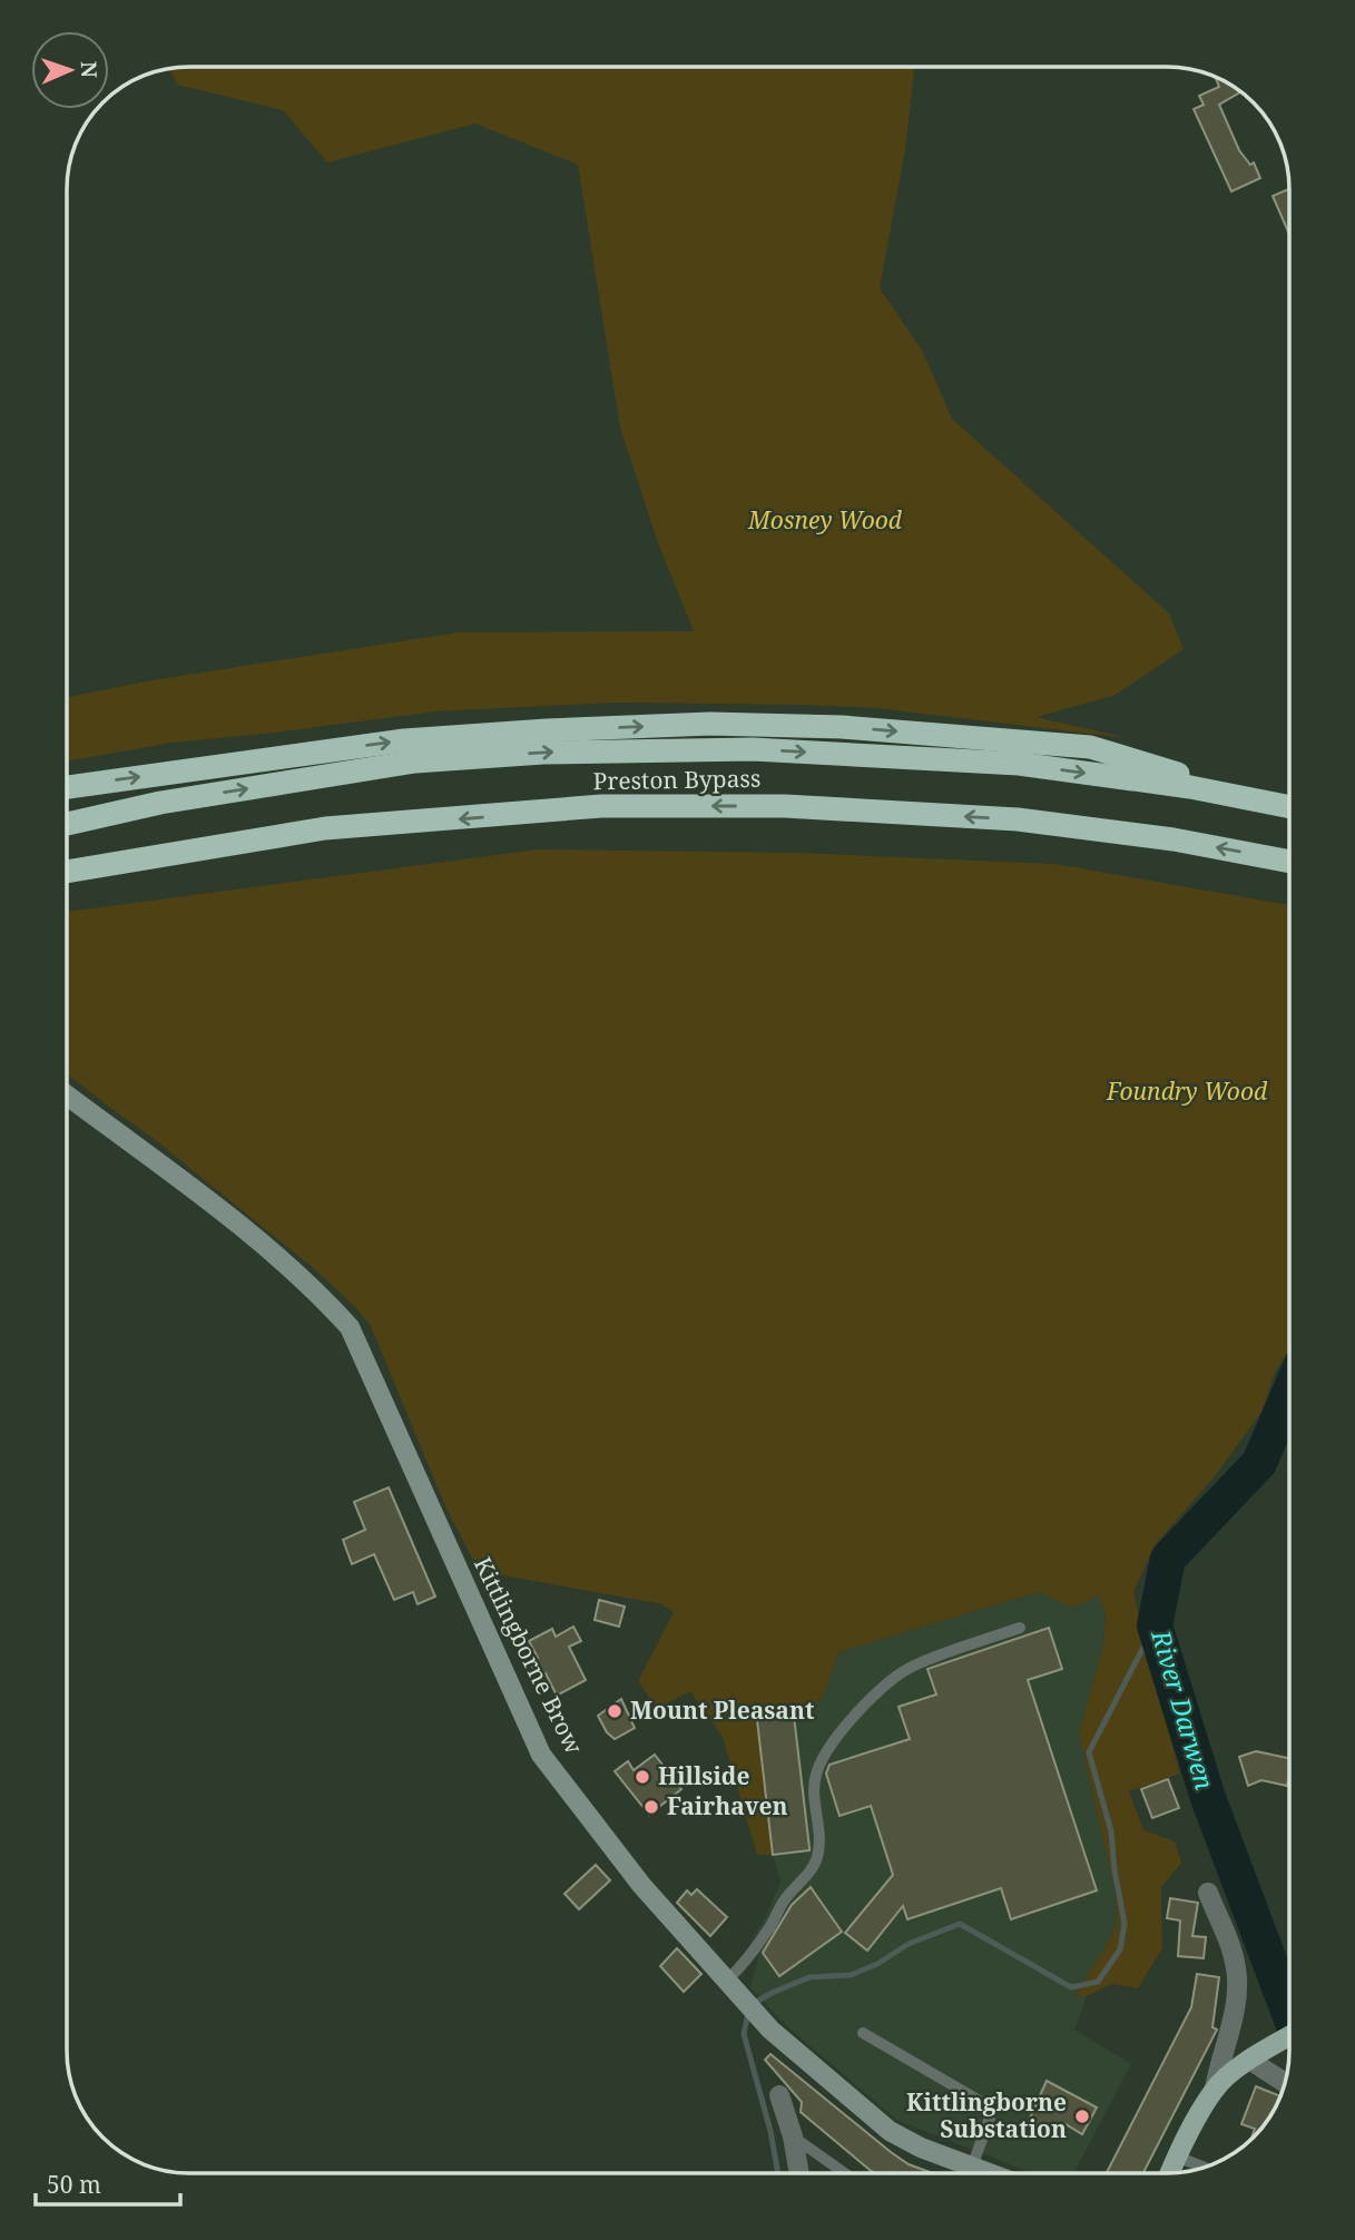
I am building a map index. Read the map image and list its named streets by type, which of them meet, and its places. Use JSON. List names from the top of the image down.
{
  "streets": {
    "highway": ["Preston Bypass"],
    "street": ["Kittlingborne Brow"]
  },
  "water": ["River Darwen"],
  "parks": ["Mosney Wood", "Foundry Wood"],
  "places": [
    "Mount Pleasant",
    "Hillside",
    "Fairhaven",
    "Kittlingborne Substation"
  ],
  "scale_bar": "50 m",
  "north": "right"
}
